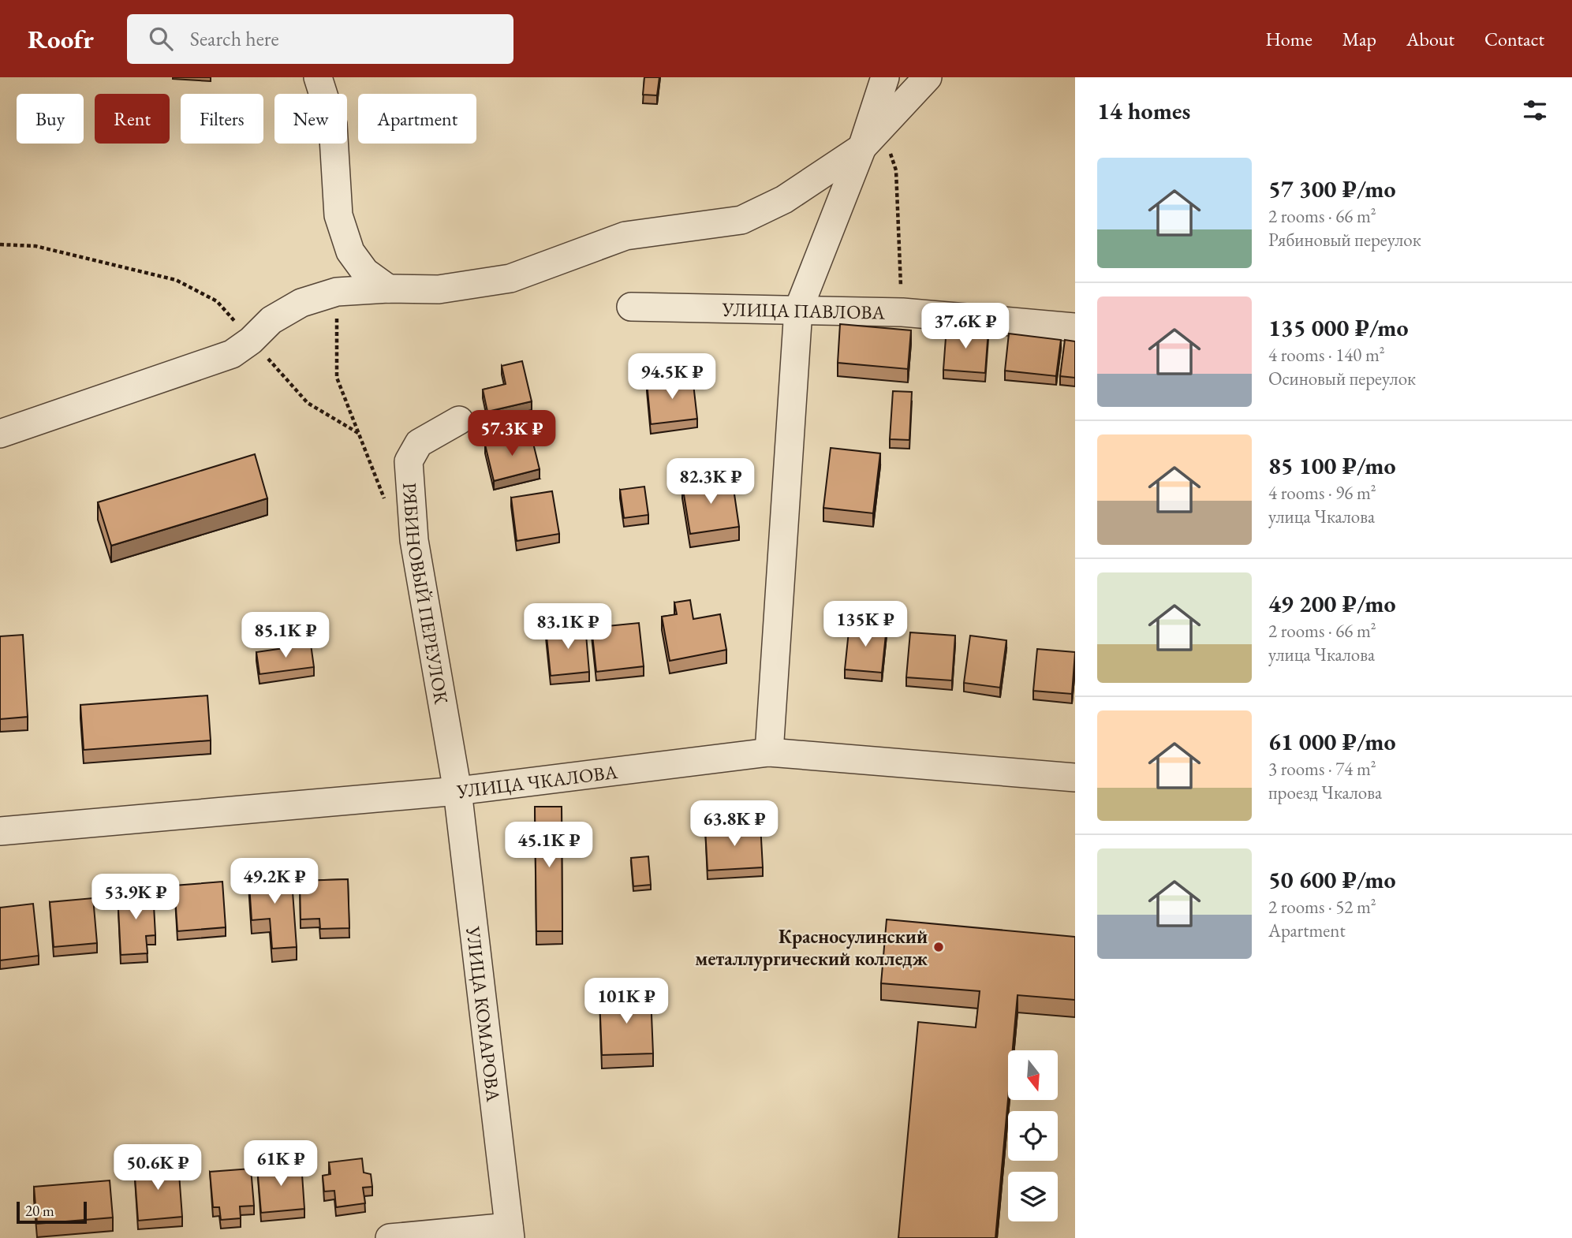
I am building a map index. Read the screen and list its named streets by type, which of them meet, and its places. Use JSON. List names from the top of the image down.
{
  "streets": {
    "street": [
      "УЛИЦА ПАВЛОВА",
      "РЯБИНОВЫЙ ПЕРЕУЛОК",
      "УЛИЦА ЧКАЛОВА",
      "УЛИЦА КОМАРОВА"
    ]
  },
  "crossings": [
    ["РЯБИНОВЫЙ ПЕРЕУЛОК", "УЛИЦА ЧКАЛОВА"],
    ["РЯБИНОВЫЙ ПЕРЕУЛОК", "УЛИЦА КОМАРОВА"],
    ["УЛИЦА ЧКАЛОВА", "УЛИЦА КОМАРОВА"]
  ],
  "places": ["Красносулинский металлургический колледж"],
  "scale_bar": "20 m",
  "north": "bottom",
  "page": {
    "header": "Roofr",
    "search": "Search here",
    "nav": [
      "Home",
      "Map",
      "About",
      "Contact"
    ],
    "heading": "14 homes",
    "chip": [
      "Buy",
      "Rent",
      "Filters",
      "New",
      "Apartment"
    ],
    "list": [
      {
        "name": "57 300 ₽/mo",
        "note": "2 rooms · 66 m² · Рябиновый переулок"
      },
      {
        "name": "135 000 ₽/mo",
        "note": "4 rooms · 140 m² · Осиновый переулок"
      },
      {
        "name": "85 100 ₽/mo",
        "note": "4 rooms · 96 m² · улица Чкалова"
      },
      {
        "name": "49 200 ₽/mo",
        "note": "2 rooms · 66 m² · улица Чкалова"
      },
      {
        "name": "61 000 ₽/mo",
        "note": "3 rooms · 74 m² · проезд Чкалова"
      },
      {
        "name": "50 600 ₽/mo",
        "note": "2 rooms · 52 m² · Apartment"
      }
    ],
    "price": [
      "37.6K ₽",
      "94.5K ₽",
      "57.3K ₽",
      "82.3K ₽",
      "135K ₽",
      "83.1K ₽",
      "85.1K ₽",
      "63.8K ₽",
      "45.1K ₽",
      "49.2K ₽",
      "53.9K ₽",
      "101K ₽",
      "61K ₽",
      "50.6K ₽"
    ],
    "scale": "20 m"
  }
}
